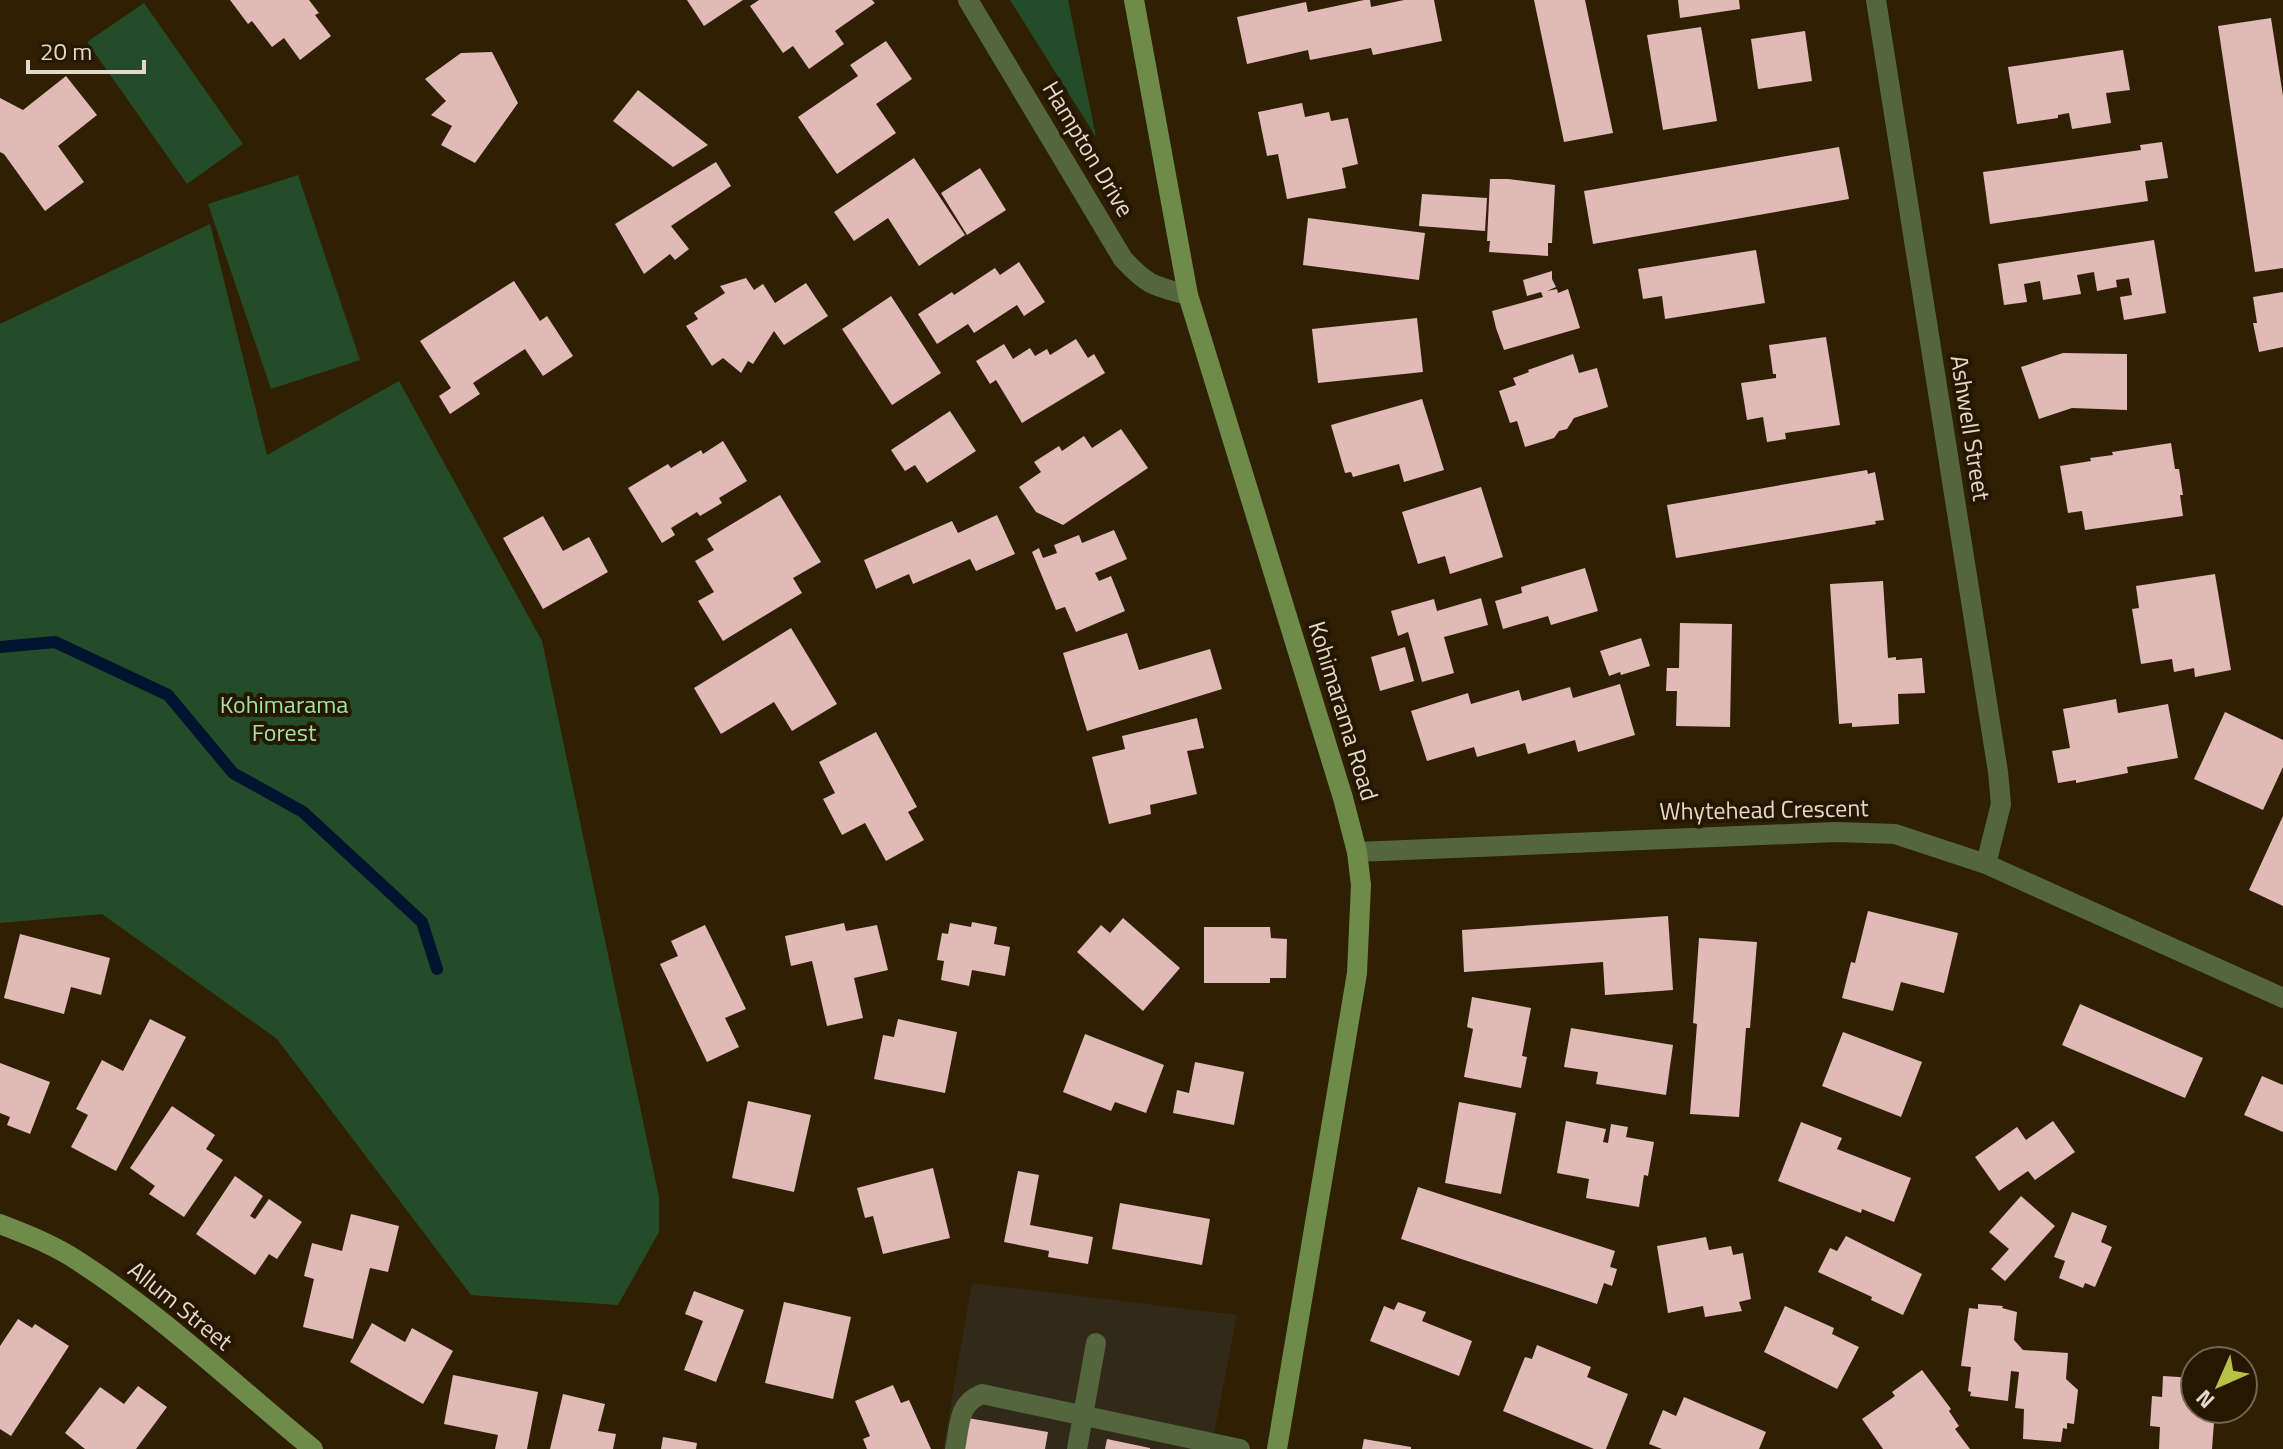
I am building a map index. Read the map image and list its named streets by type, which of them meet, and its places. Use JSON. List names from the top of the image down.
{
  "streets": {
    "main road": ["Kohimarama Road", "Allum Street"],
    "street": ["Hampton Drive", "Ashwell Street", "Whytehead Crescent"]
  },
  "crossings": [
    ["Hampton Drive", "Kohimarama Road"],
    ["Ashwell Street", "Whytehead Crescent"],
    ["Kohimarama Road", "Whytehead Crescent"]
  ],
  "parks": ["Kohimarama Forest"],
  "scale_bar": "20 m",
  "north": "bottom left"
}
